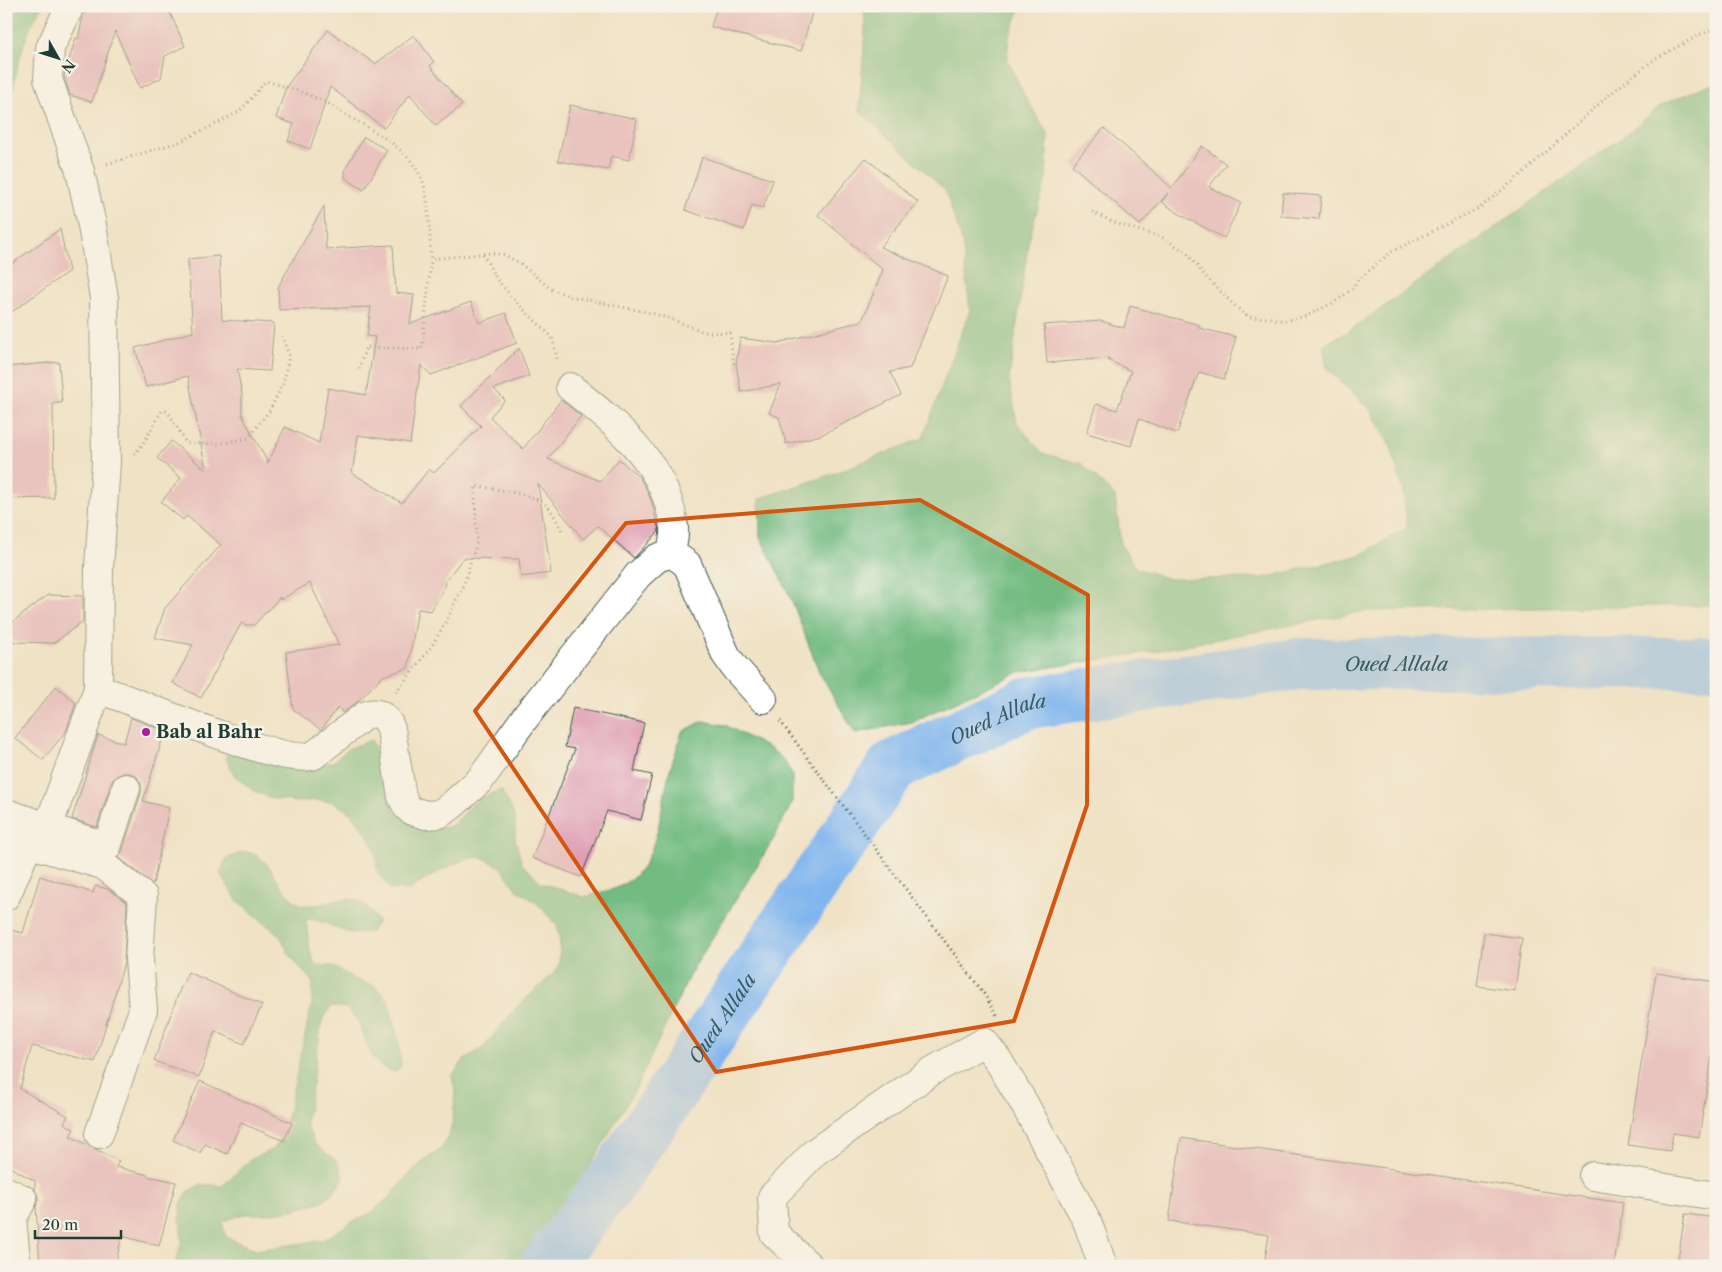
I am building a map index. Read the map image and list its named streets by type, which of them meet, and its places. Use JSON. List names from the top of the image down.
{
  "water": ["Oued Allala"],
  "places": ["Bab al Bahr"],
  "scale_bar": "20 m",
  "north": "bottom right"
}
